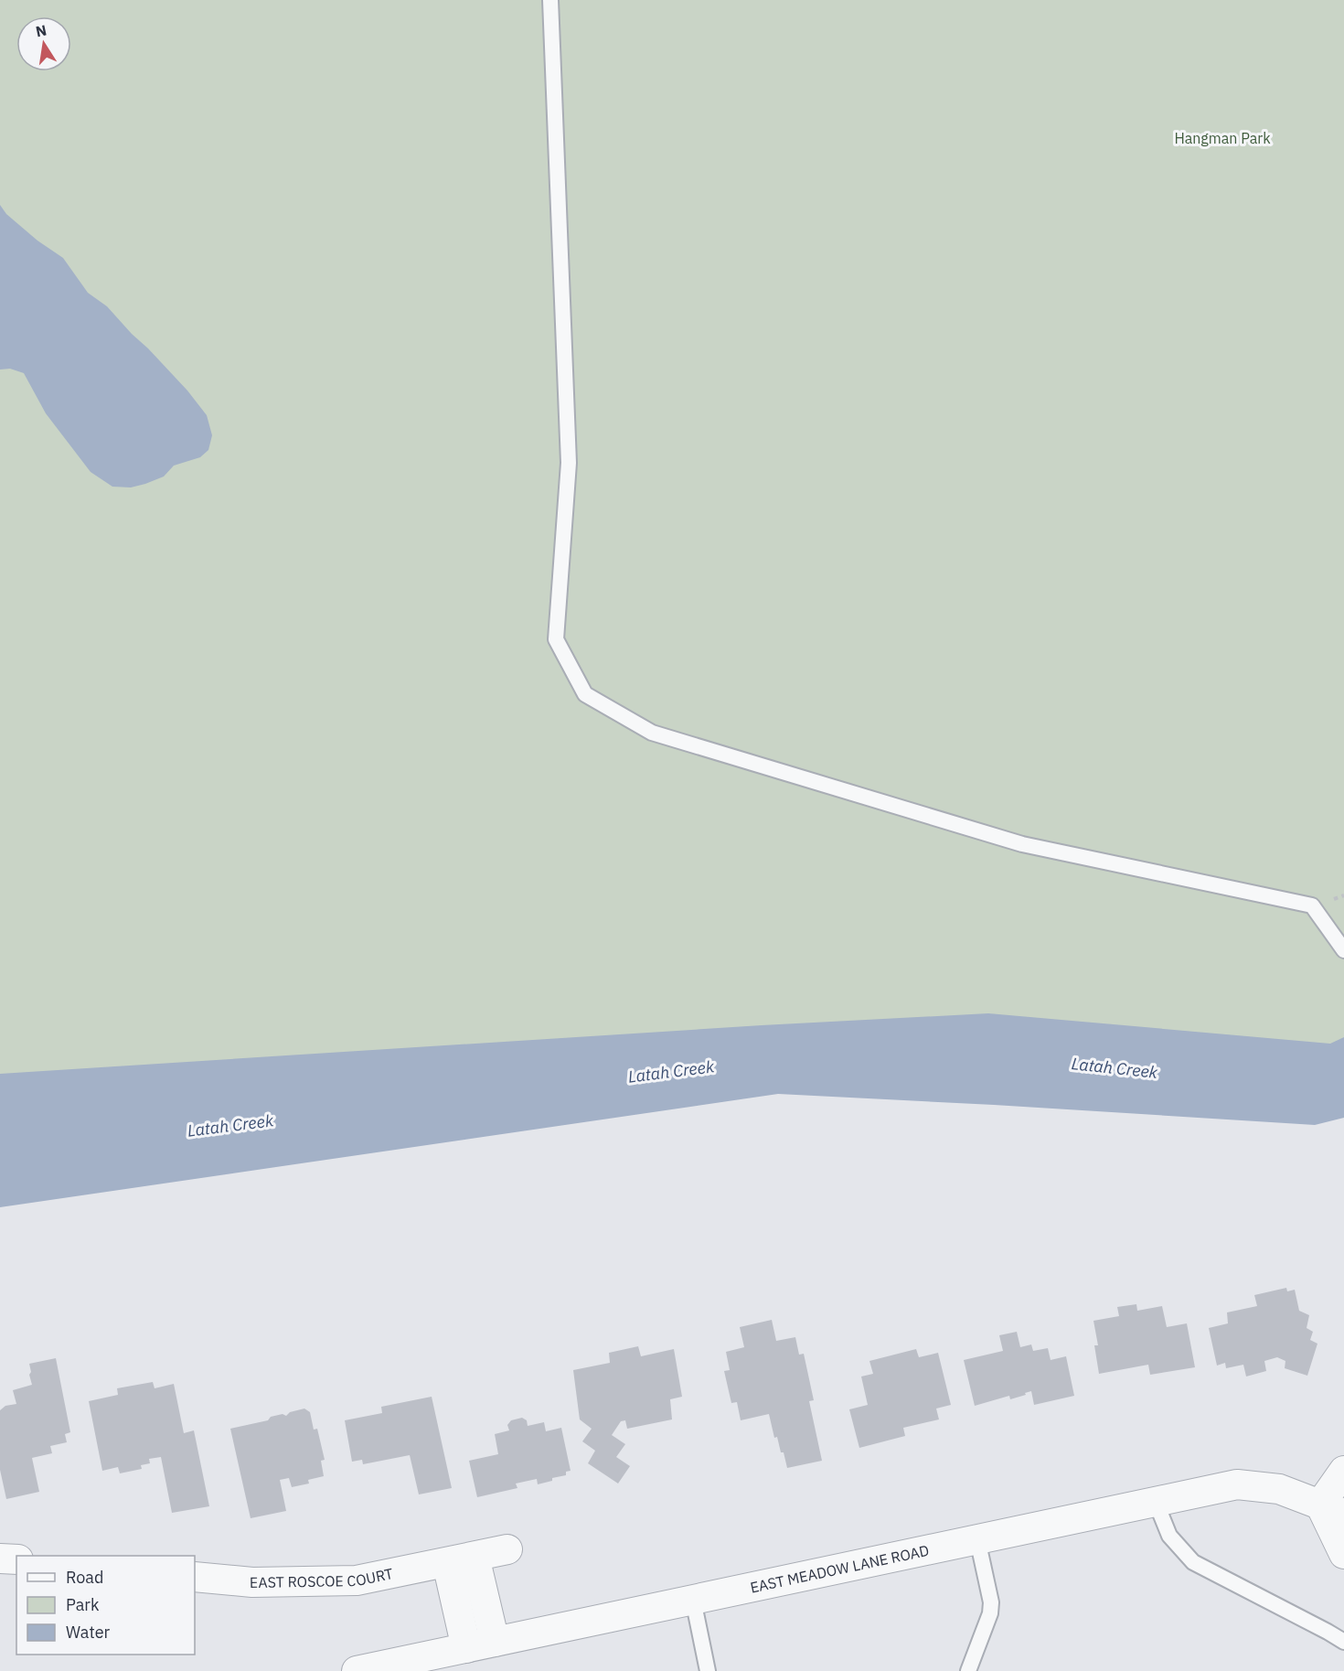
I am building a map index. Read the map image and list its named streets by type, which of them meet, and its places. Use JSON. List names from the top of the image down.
{
  "streets": {
    "street": ["EAST MEADOW LANE ROAD", "EAST ROSCOE COURT"]
  },
  "water": ["Latah Creek"],
  "parks": ["Hangman Park"],
  "legend": ["Road", "Park", "Water"],
  "north": "top"
}
